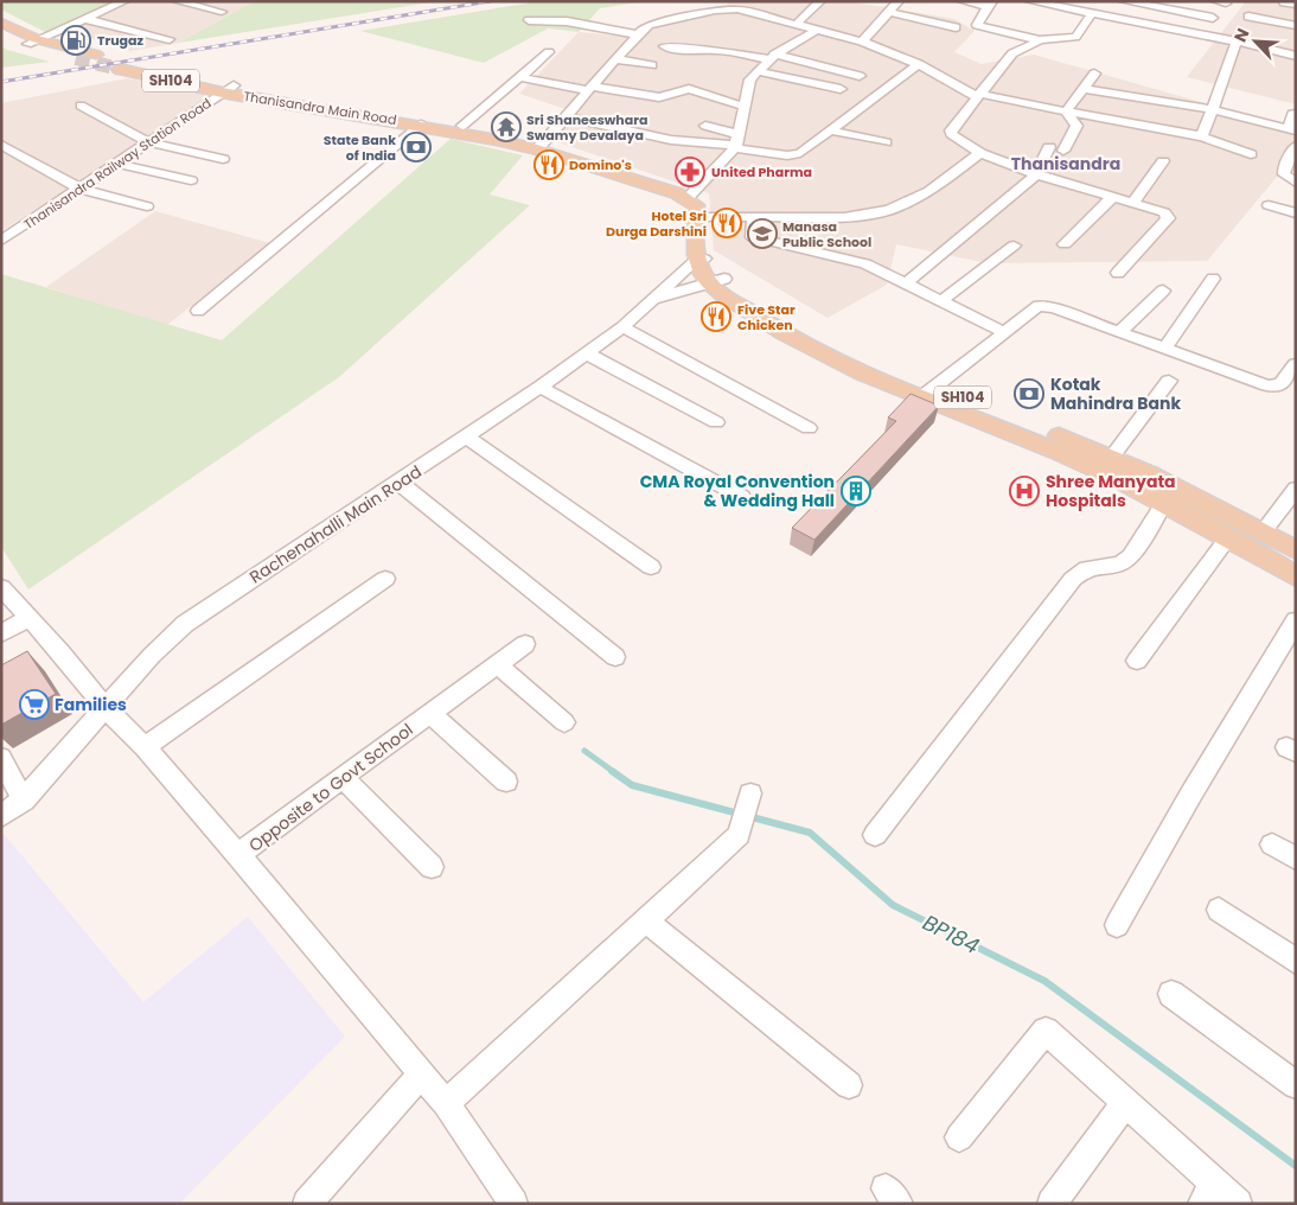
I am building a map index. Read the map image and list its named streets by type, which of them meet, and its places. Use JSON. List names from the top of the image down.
{
  "streets": {
    "main road": ["SH104", "Thanisandra Main Road"],
    "street": ["Thanisandra Railway Station Road", "Rachenahalli Main Road", "Opposite to Govt School"]
  },
  "crossings": [
    ["SH104", "Thanisandra Main Road"],
    ["SH104", "Thanisandra Railway Station Road"],
    ["SH104", "Rachenahalli Main Road"],
    ["Thanisandra Main Road", "Thanisandra Railway Station Road"],
    ["Rachenahalli Main Road", "Opposite to Govt School"]
  ],
  "districts": ["Thanisandra"],
  "water": ["BP184"],
  "places": {
    "fuel station": ["Trugaz"],
    "temple": ["Sri Shaneeswhara Swamy Devalaya"],
    "bank": ["State Bank of India", "Kotak Mahindra Bank"],
    "restaurant": ["Domino's", "Hotel Sri Durga Darshini", "Five Star Chicken"],
    "pharmacy": ["United Pharma"],
    "school or university": ["Manasa Public School"],
    "building": ["CMA Royal Convention & Wedding Hall"],
    "hospital": ["Shree Manyata Hospitals"],
    "supermarket": ["Families"]
  },
  "north": "top left"
}
